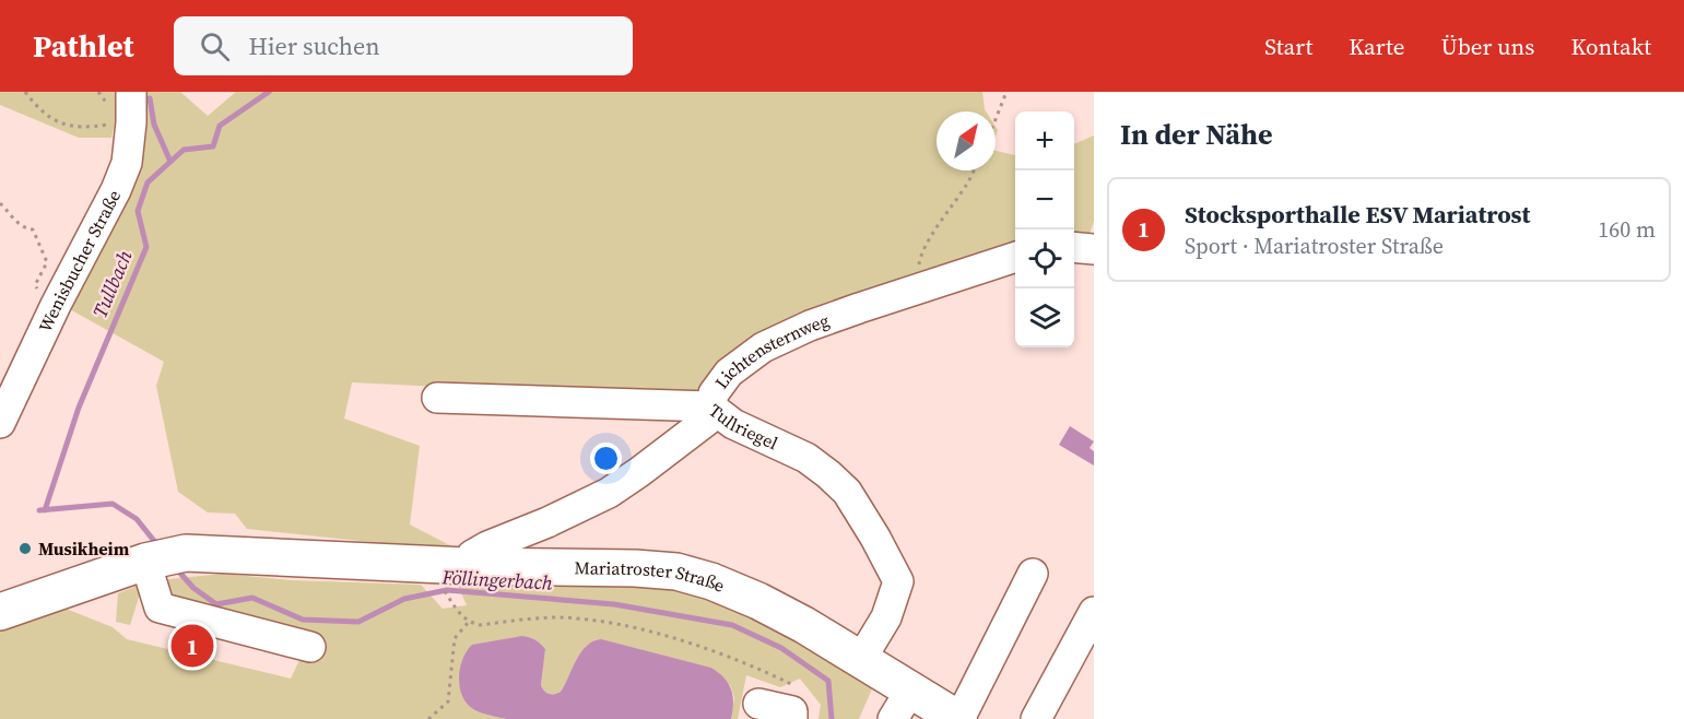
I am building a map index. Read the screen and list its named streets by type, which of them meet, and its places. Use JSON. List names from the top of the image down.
{
  "streets": {
    "main road": ["Mariatroster Straße"],
    "street": ["Wenisbucher Straße", "Lichtensternweg", "Tullriegel"]
  },
  "crossings": [
    ["Lichtensternweg", "Tullriegel"],
    ["Lichtensternweg", "Mariatroster Straße"],
    ["Tullriegel", "Mariatroster Straße"]
  ],
  "water": ["Tullbach", "Föllingerbach"],
  "places": ["Musikheim"],
  "north": "top right",
  "page": {
    "header": "Pathlet",
    "search": "Hier suchen",
    "nav": [
      "Start",
      "Karte",
      "Über uns",
      "Kontakt"
    ],
    "heading": "In der Nähe",
    "map_buttons": ["+", "−"],
    "list": [
      {
        "mark": "1",
        "name": "Stocksporthalle ESV Mariatrost",
        "note": "Sport · Mariatroster Straße",
        "value": "160 m"
      }
    ],
    "pins": "1"
  }
}
